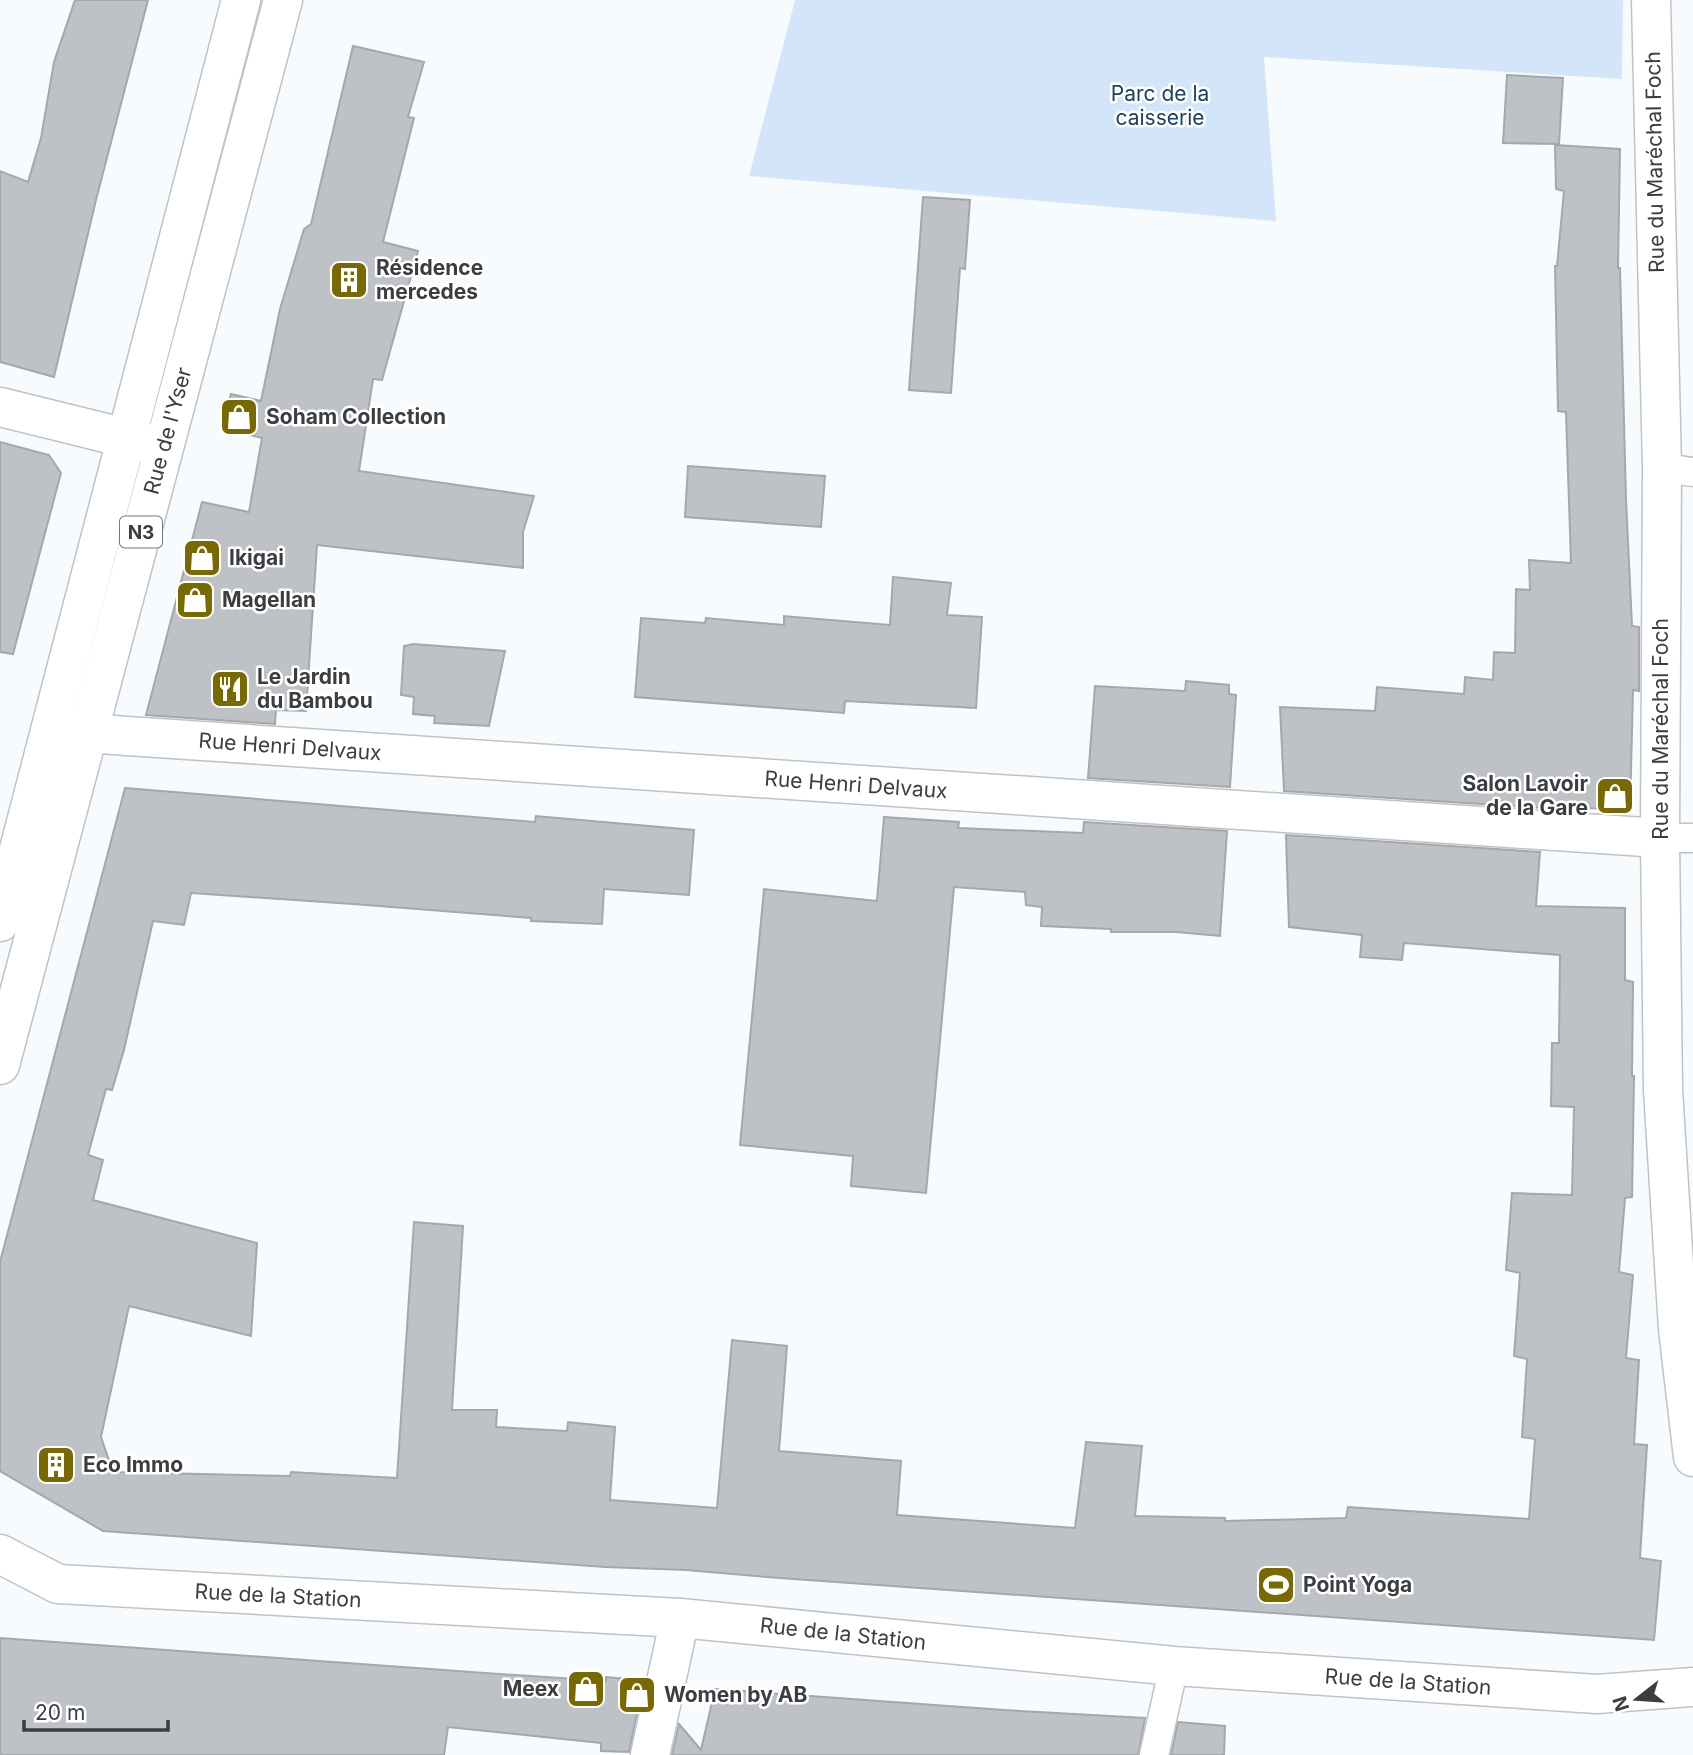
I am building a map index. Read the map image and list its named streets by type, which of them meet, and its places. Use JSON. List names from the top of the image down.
{
  "streets": {
    "street": [
      "Rue du Maréchal Foch",
      "Rue de l'Yser",
      "N3",
      "Rue Henri Delvaux",
      "Rue de la Station"
    ]
  },
  "crossings": [
    ["Rue du Maréchal Foch", "Rue Henri Delvaux"],
    ["Rue de l'Yser", "Rue Henri Delvaux"]
  ],
  "parks": ["Parc de la caisserie"],
  "places": {
    "building": ["Résidence mercedes", "Eco Immo"],
    "shop": [
      "Soham Collection",
      "Ikigai",
      "Magellan",
      "Salon Lavoir de la Gare",
      "Meex",
      "Women by AB"
    ],
    "restaurant": ["Le Jardin du Bambou"],
    "sports": ["Point Yoga"]
  },
  "scale_bar": "20 m",
  "north": "left"
}
